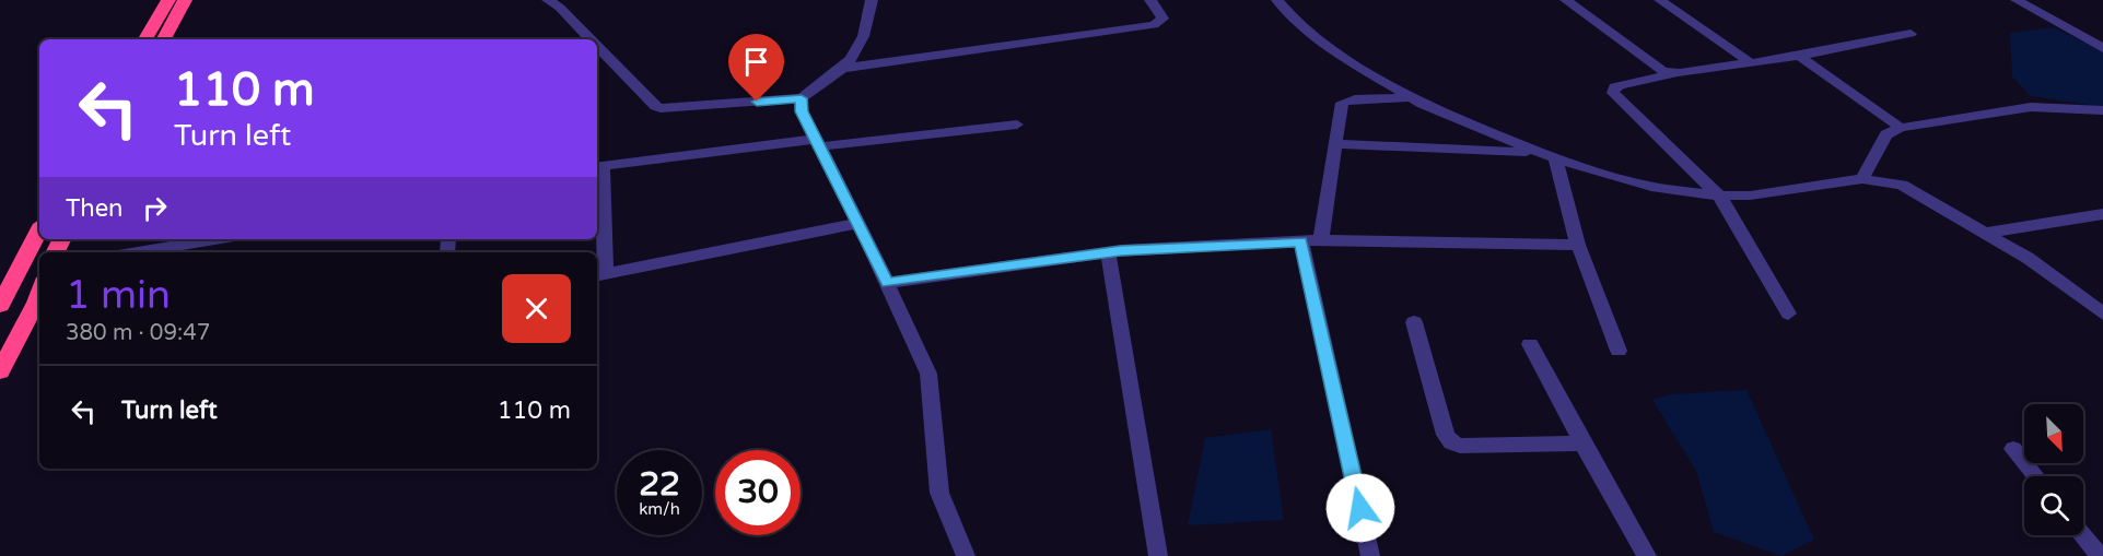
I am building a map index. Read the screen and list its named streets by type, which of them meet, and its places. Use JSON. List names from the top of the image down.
{
  "north": "bottom right",
  "page": {
    "turn": ["110 m", "Turn left"],
    "then": "Then",
    "heading": ["1 min", "380 m · 09:47"],
    "list": [
      {
        "name": "Turn left",
        "value": "110 m"
      }
    ],
    "speed": "22 km/h",
    "limit": "30"
  }
}
